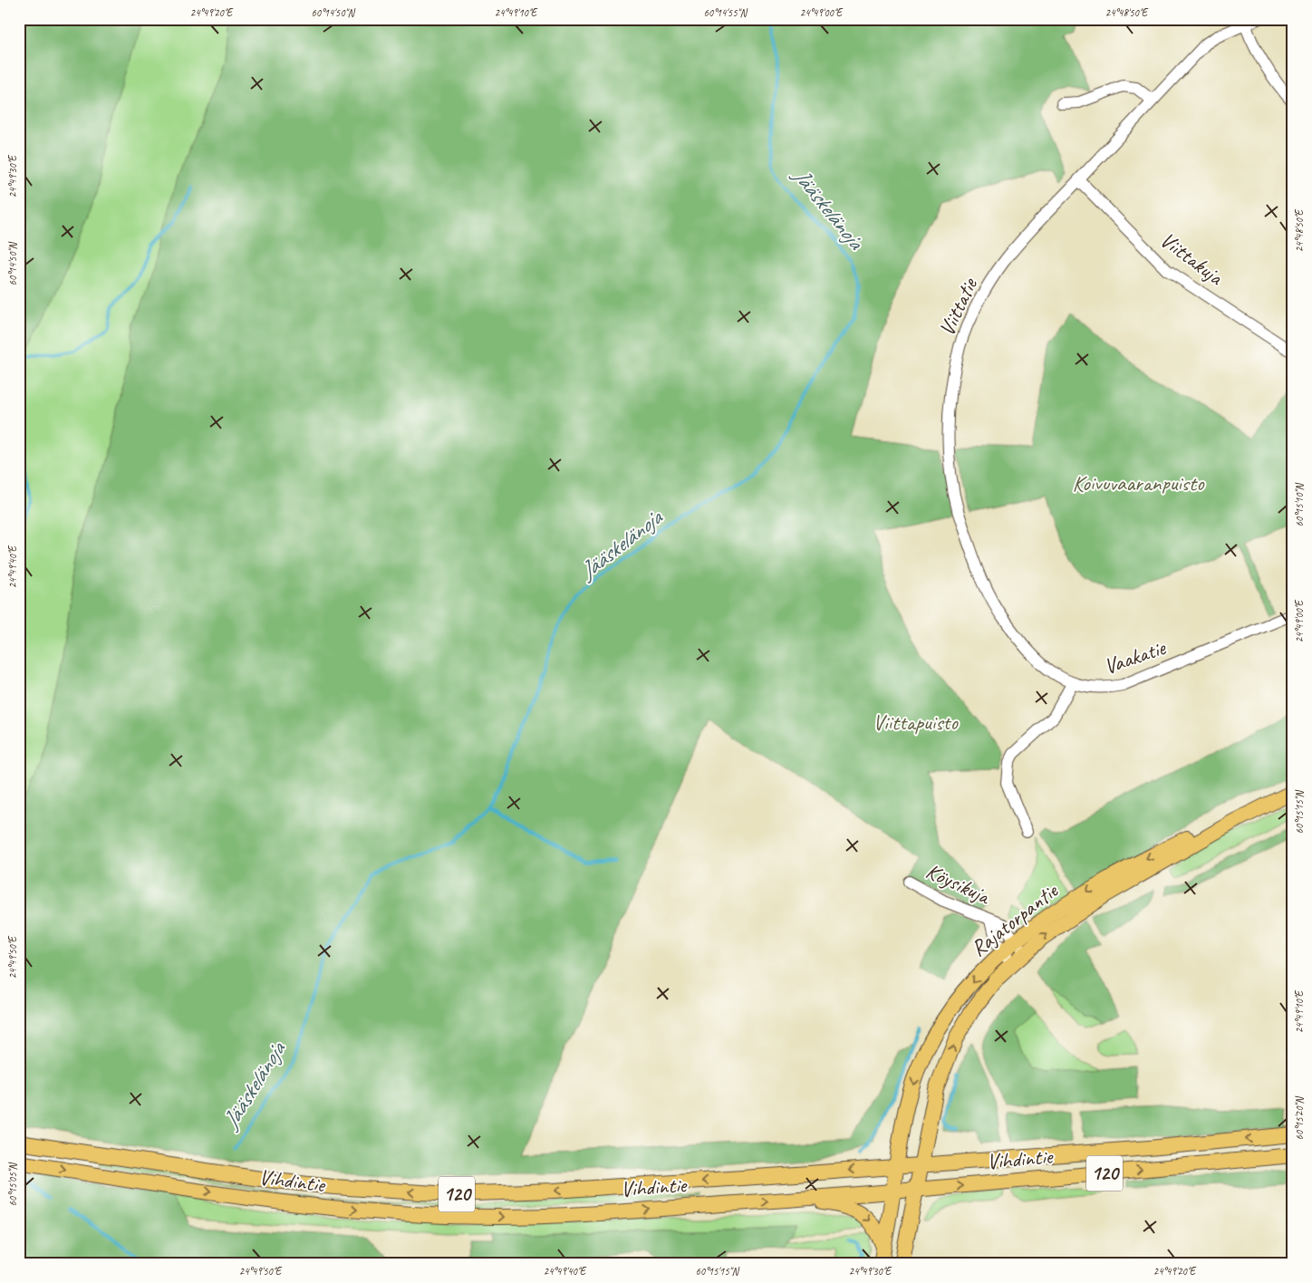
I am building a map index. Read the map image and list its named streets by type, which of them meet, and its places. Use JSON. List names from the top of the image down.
{
  "streets": {
    "main road": ["Rajatorpantie", "Vihdintie", "120"],
    "street": [
      "Viittakuja",
      "Viittatie",
      "Vaakatie",
      "Köysikuja"
    ]
  },
  "crossings": [
    ["Viittakuja", "Viittatie"],
    ["Viittatie", "Vaakatie"],
    ["Köysikuja", "Rajatorpantie"],
    ["Rajatorpantie", "Vihdintie"]
  ],
  "water": ["Jääskelänoja"],
  "parks": ["Koivuvaaranpuisto", "Viittapuisto"],
  "coordinates": [
    "24°49'20\"E",
    "60°14'50\"N",
    "24°49'10\"E",
    "60°14'55\"N",
    "24°49'00\"E",
    "24°48'50\"E",
    "24°49'30\"E",
    "60°15'10\"N",
    "24°49'40\"E",
    "60°15'15\"N",
    "24°49'50\"E",
    "60°15'20\"N",
    "60°15'05\"N"
  ]
}
